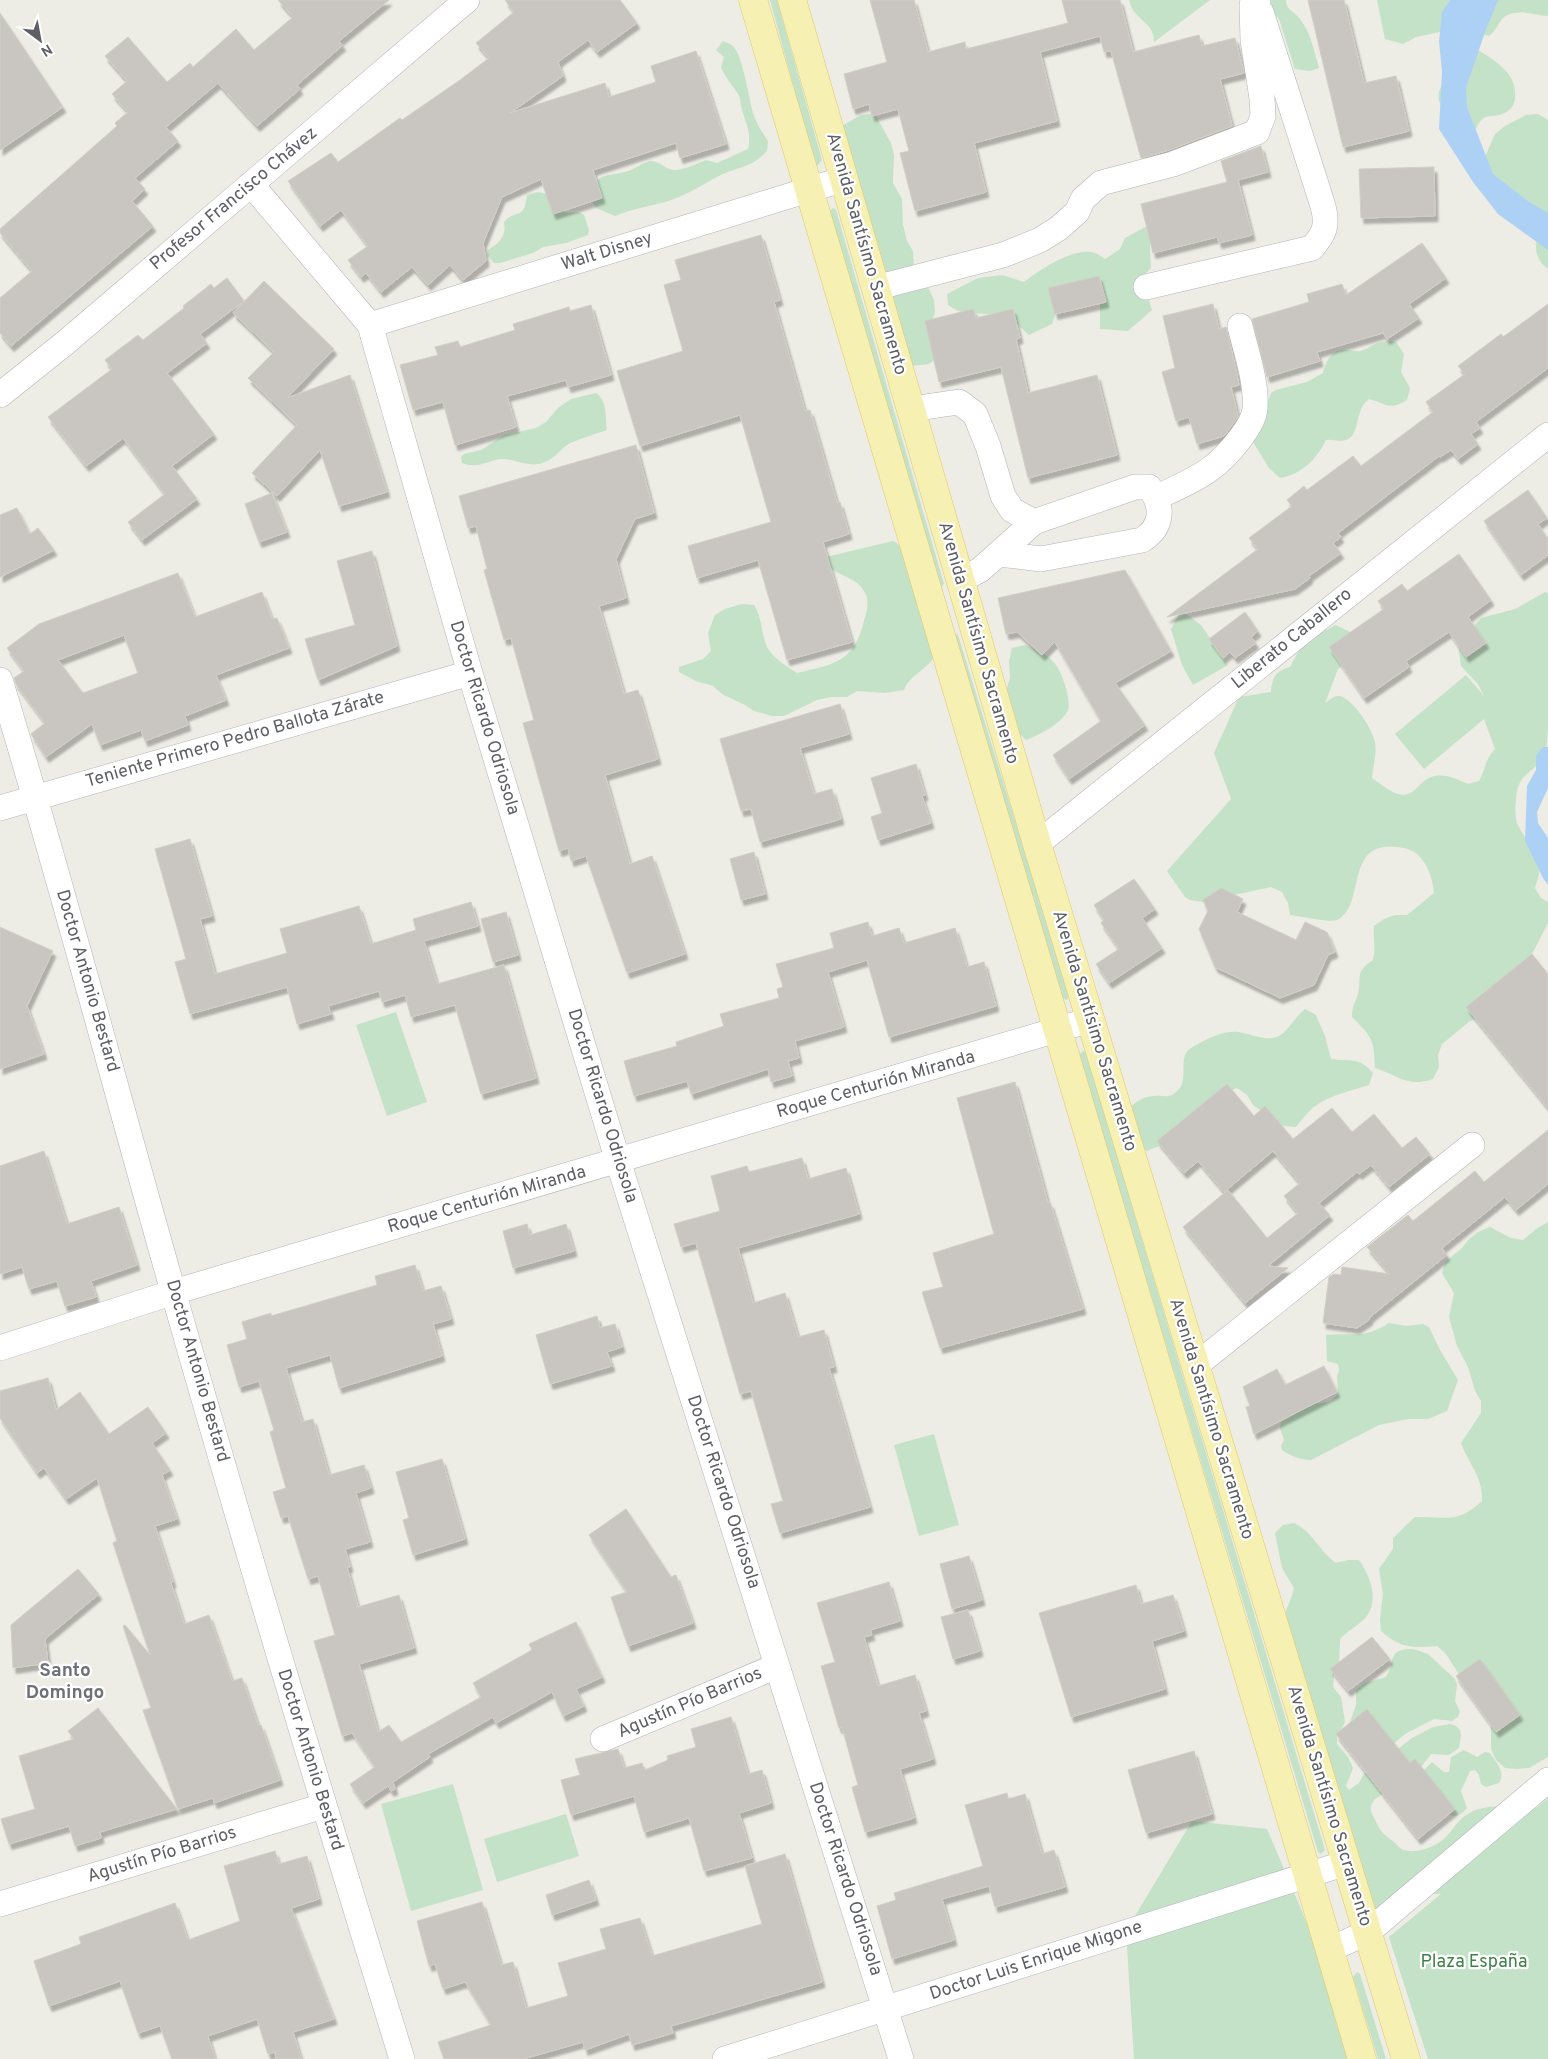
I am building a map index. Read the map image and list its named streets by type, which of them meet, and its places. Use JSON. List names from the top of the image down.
{
  "streets": {
    "main road": ["Avenida Santísimo Sacramento"],
    "street": [
      "Profesor Francisco Chávez",
      "Walt Disney",
      "Liberato Caballero",
      "Doctor Ricardo Odriosola",
      "Teniente Primero Pedro Ballota Zárate",
      "Doctor Antonio Bestard",
      "Roque Centurión Miranda",
      "Agustín Pío Barrios",
      "Doctor Luis Enrique Migone"
    ]
  },
  "crossings": [
    ["Profesor Francisco Chávez", "Doctor Ricardo Odriosola"],
    ["Walt Disney", "Avenida Santísimo Sacramento"],
    ["Walt Disney", "Doctor Ricardo Odriosola"],
    ["Avenida Santísimo Sacramento", "Liberato Caballero"],
    ["Avenida Santísimo Sacramento", "Roque Centurión Miranda"],
    ["Avenida Santísimo Sacramento", "Doctor Luis Enrique Migone"],
    ["Doctor Ricardo Odriosola", "Teniente Primero Pedro Ballota Zárate"],
    ["Doctor Ricardo Odriosola", "Roque Centurión Miranda"],
    ["Doctor Ricardo Odriosola", "Agustín Pío Barrios"],
    ["Doctor Ricardo Odriosola", "Doctor Luis Enrique Migone"],
    ["Teniente Primero Pedro Ballota Zárate", "Doctor Antonio Bestard"],
    ["Doctor Antonio Bestard", "Roque Centurión Miranda"],
    ["Doctor Antonio Bestard", "Agustín Pío Barrios"]
  ],
  "districts": ["Santo Domingo"],
  "parks": ["Plaza España"],
  "north": "bottom right"
}
